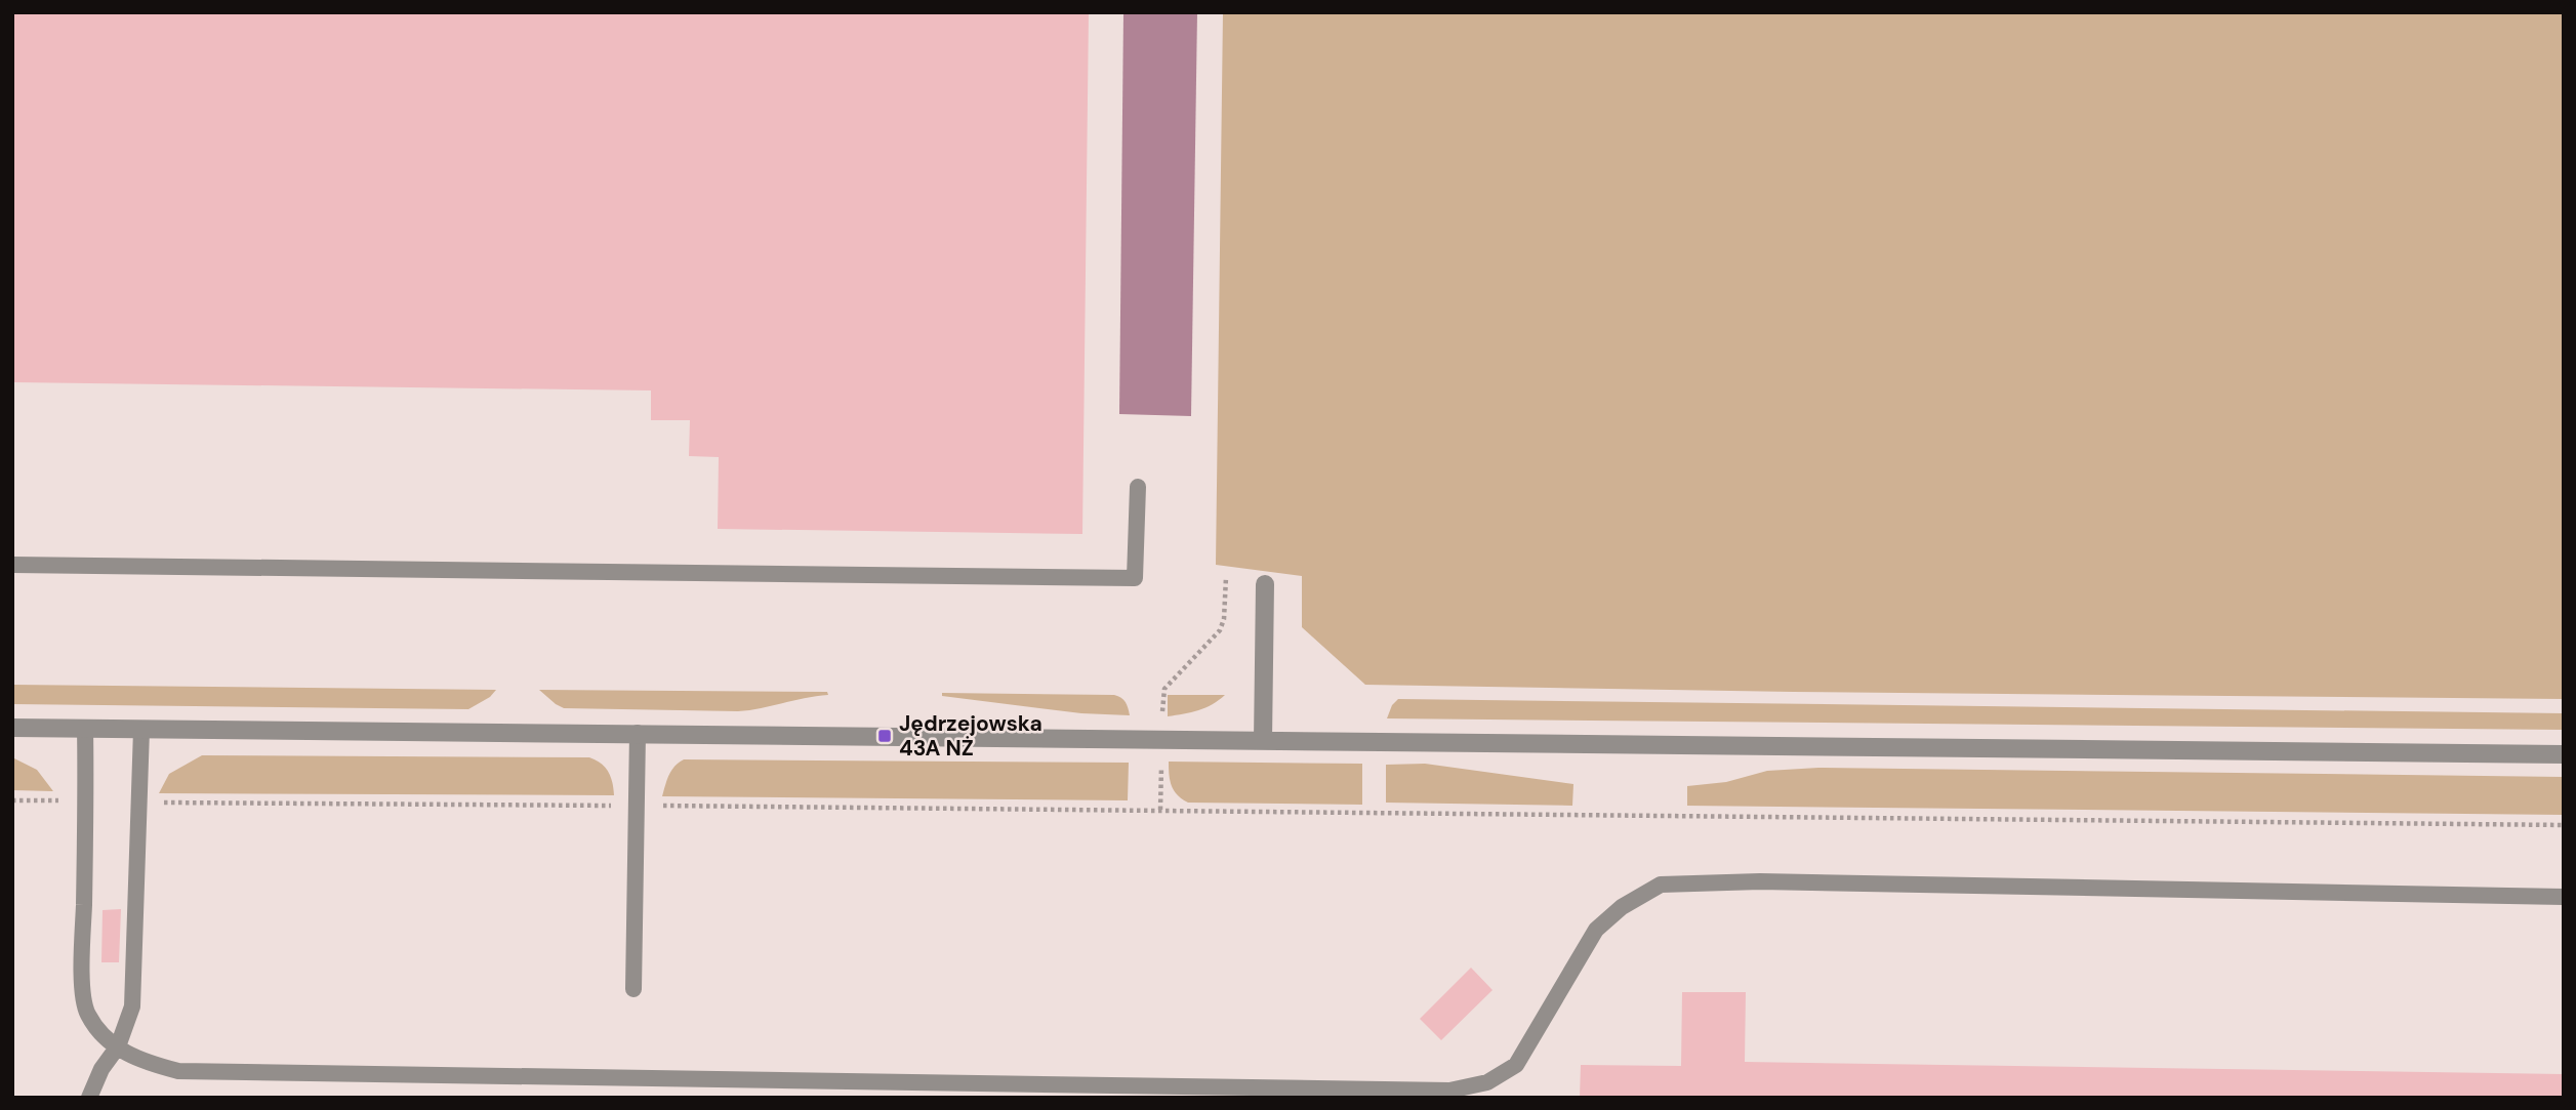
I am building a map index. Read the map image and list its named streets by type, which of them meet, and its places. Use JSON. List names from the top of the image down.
{
  "places": {
    "transit": ["Jędrzejowska 43A NŻ"]
  }
}
